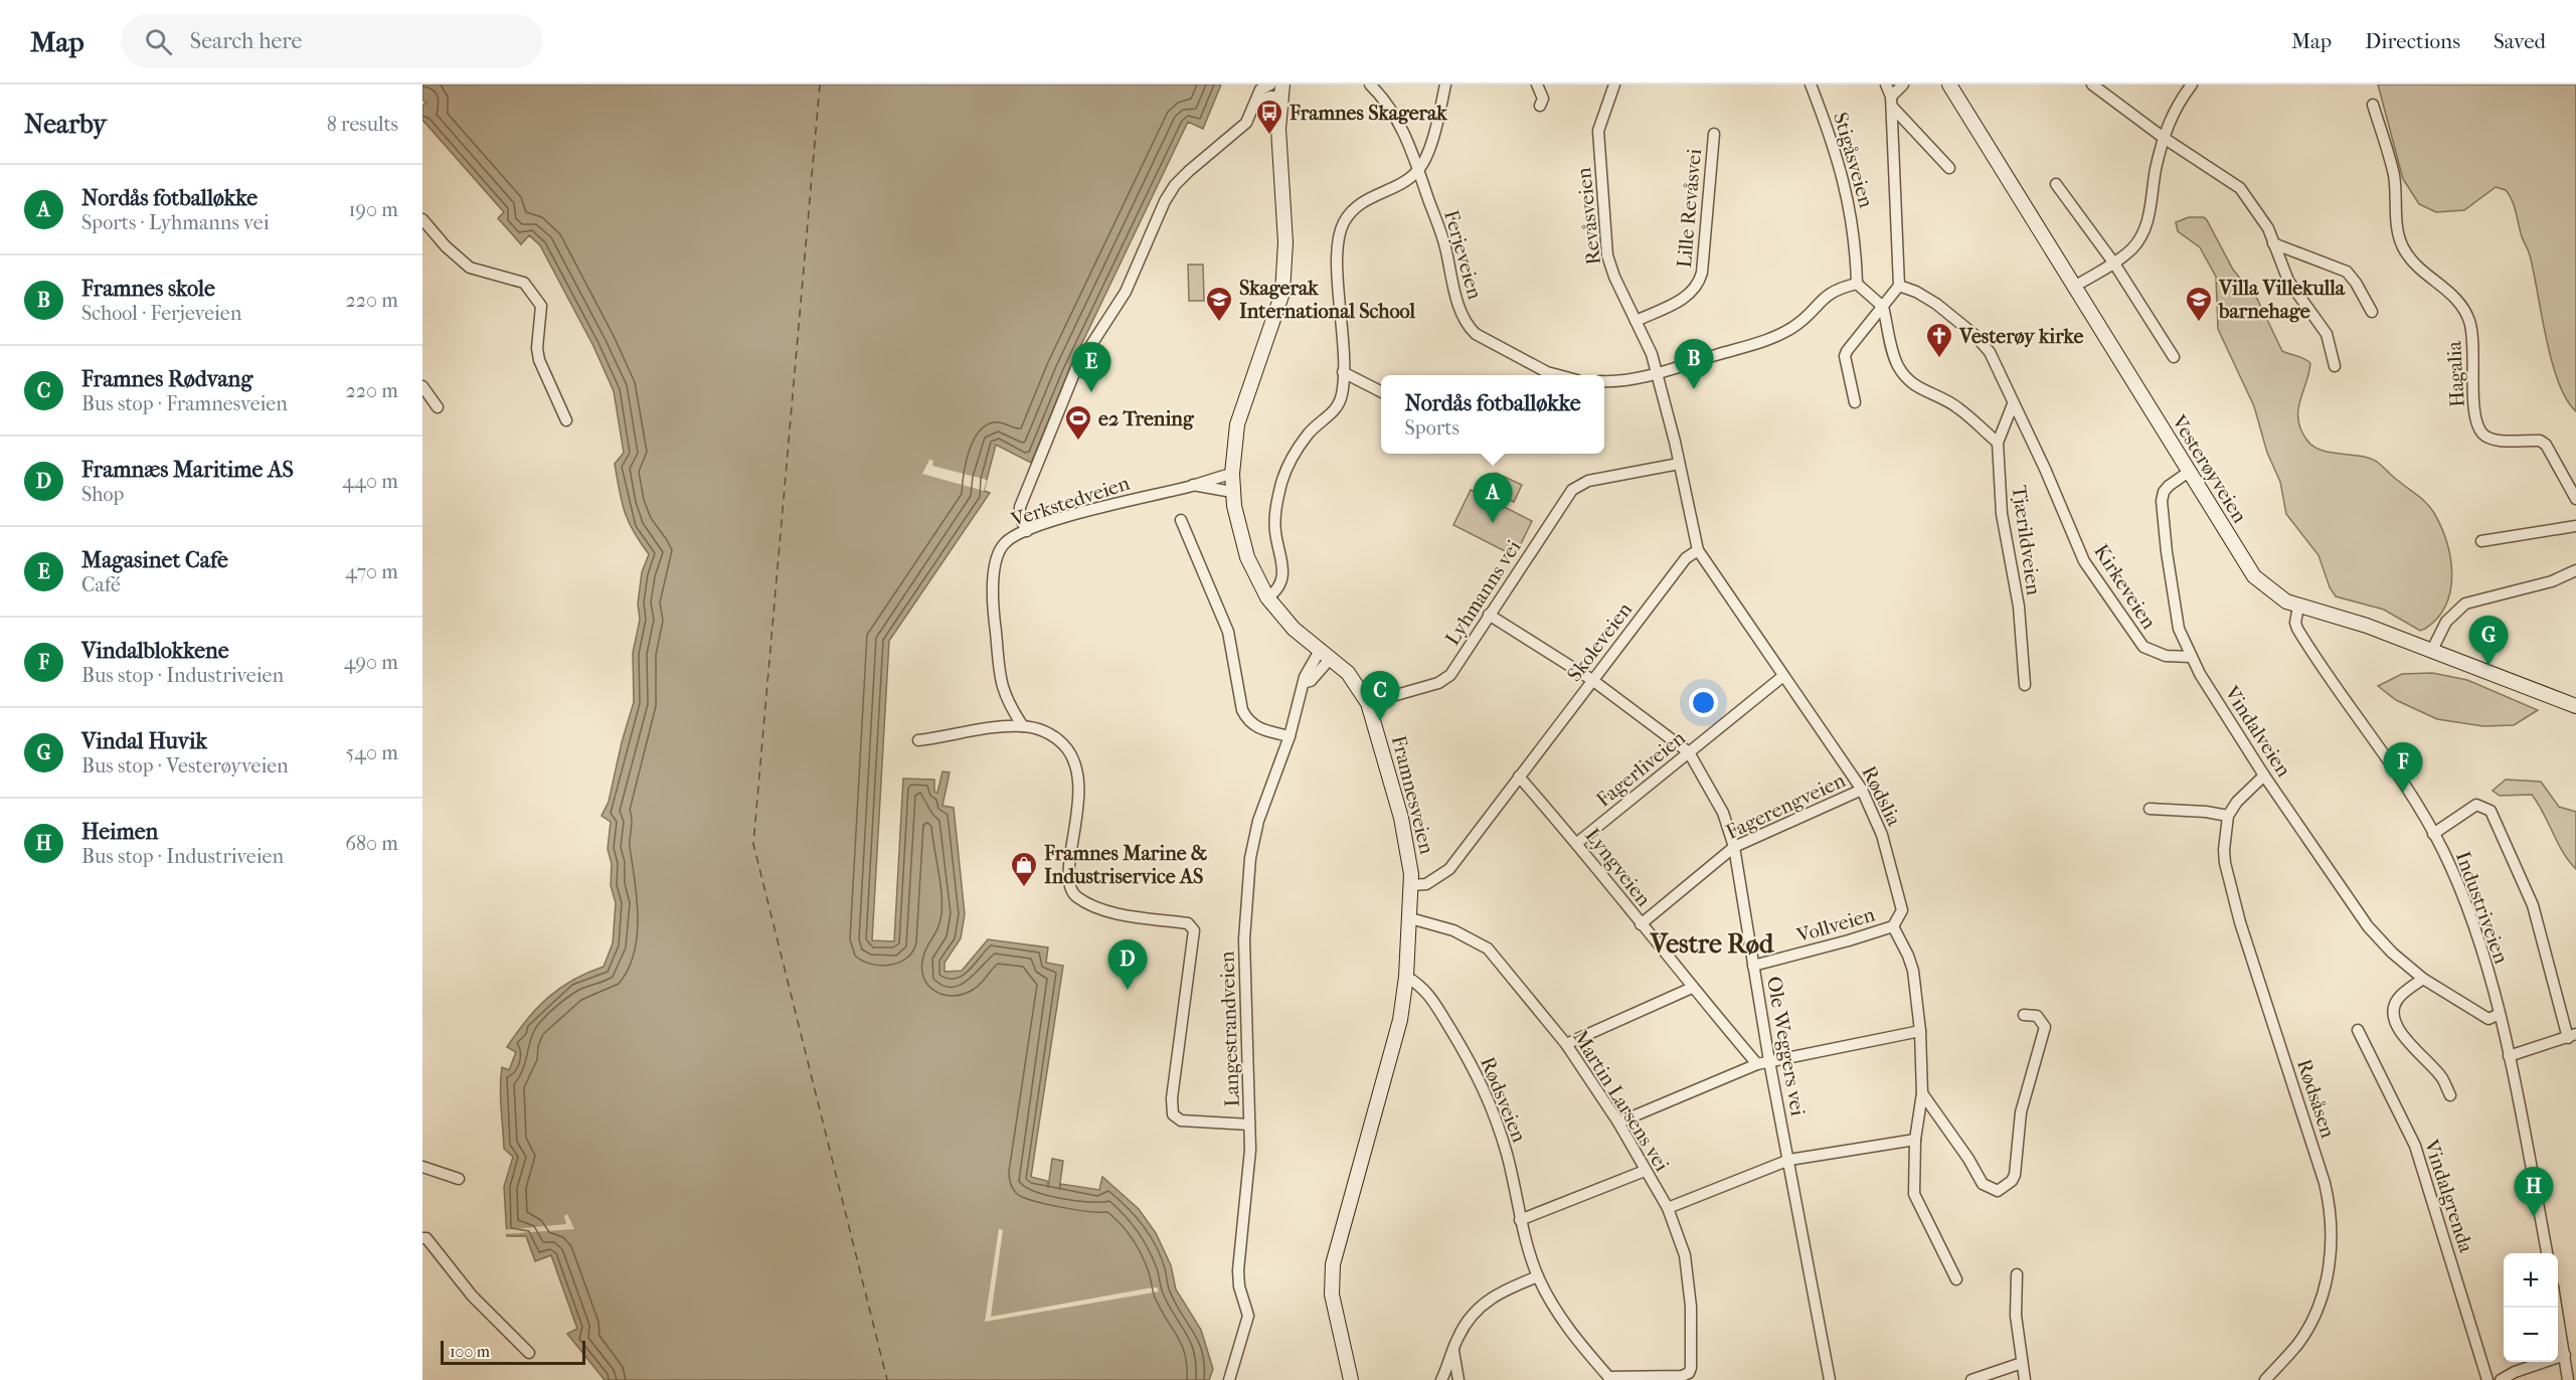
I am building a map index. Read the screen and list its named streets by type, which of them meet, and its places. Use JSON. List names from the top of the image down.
{
  "streets": {
    "main road": ["Vesterøyveien", "Framnesveien"],
    "street": [
      "Stigåsveien",
      "Lille Revåsvei",
      "Revåsveien",
      "Ferjeveien",
      "Hagalia",
      "Verkstedveien",
      "Tjærildveien",
      "Kirkeveien",
      "Lyhmanns vei",
      "Skoleveien",
      "Vindalveien",
      "Fagerliveien",
      "Rødslia",
      "Fagerengveien",
      "Lyngveien",
      "Industriveien",
      "Vollveien",
      "Langestrandveien",
      "Ole Weggers vei",
      "Rødsåsen",
      "Rødsveien",
      "Martin Larsens vei",
      "Vindalgrenda"
    ]
  },
  "crossings": [
    ["Lille Revåsvei", "Revåsveien"],
    ["Vesterøyveien", "Vindalveien"],
    ["Vesterøyveien", "Industriveien"],
    ["Verkstedveien", "Framnesveien"],
    ["Tjærildveien", "Kirkeveien"],
    ["Kirkeveien", "Vindalveien"],
    ["Lyhmanns vei", "Framnesveien"],
    ["Lyhmanns vei", "Ole Weggers vei"],
    ["Skoleveien", "Framnesveien"],
    ["Skoleveien", "Rødslia"],
    ["Skoleveien", "Lyngveien"],
    ["Skoleveien", "Ole Weggers vei"],
    ["Vindalveien", "Industriveien"],
    ["Fagerliveien", "Rødslia"],
    ["Fagerliveien", "Lyngveien"],
    ["Fagerliveien", "Ole Weggers vei"],
    ["Framnesveien", "Langestrandveien"],
    ["Framnesveien", "Rødsveien"],
    ["Framnesveien", "Martin Larsens vei"],
    ["Rødslia", "Fagerengveien"],
    ["Rødslia", "Vollveien"],
    ["Fagerengveien", "Lyngveien"],
    ["Fagerengveien", "Ole Weggers vei"],
    ["Vollveien", "Ole Weggers vei"],
    ["Rødsveien", "Martin Larsens vei"]
  ],
  "districts": ["Vestre Rød"],
  "places": {
    "bus stop": ["Framnes Skagerak"],
    "school or university": ["Skagerak International School", "Villa Villekulla barnehage"],
    "church": ["Vesterøy kirke"],
    "sports": ["e2 Trening"],
    "shop": ["Framnes Marine & Industriservice AS"]
  },
  "scale_bar": "100 m",
  "page": {
    "header": "Map",
    "search": "Search here",
    "nav": ["Map", "Directions", "Saved"],
    "heading": ["Nearby", "8 results"],
    "list": [
      {
        "mark": "A",
        "name": "Nordås fotballøkke",
        "note": "Sports · Lyhmanns vei",
        "value": "190 m"
      },
      {
        "mark": "B",
        "name": "Framnes skole",
        "note": "School · Ferjeveien",
        "value": "220 m"
      },
      {
        "mark": "C",
        "name": "Framnes Rødvang",
        "note": "Bus stop · Framnesveien",
        "value": "220 m"
      },
      {
        "mark": "D",
        "name": "Framnæs Maritime AS",
        "note": "Shop",
        "value": "440 m"
      },
      {
        "mark": "E",
        "name": "Magasinet Cafe",
        "note": "Café",
        "value": "470 m"
      },
      {
        "mark": "F",
        "name": "Vindalblokkene",
        "note": "Bus stop · Industriveien",
        "value": "490 m"
      },
      {
        "mark": "G",
        "name": "Vindal Huvik",
        "note": "Bus stop · Vesterøyveien",
        "value": "540 m"
      },
      {
        "mark": "H",
        "name": "Heimen",
        "note": "Bus stop · Industriveien",
        "value": "680 m"
      }
    ],
    "pins": [
      "B",
      "E",
      "A",
      "G",
      "C",
      "F",
      "D",
      "H"
    ],
    "popup": ["Nordås fotballøkke", "Sports"],
    "map_buttons": ["+", "−"],
    "scale": "100 m"
  }
}
